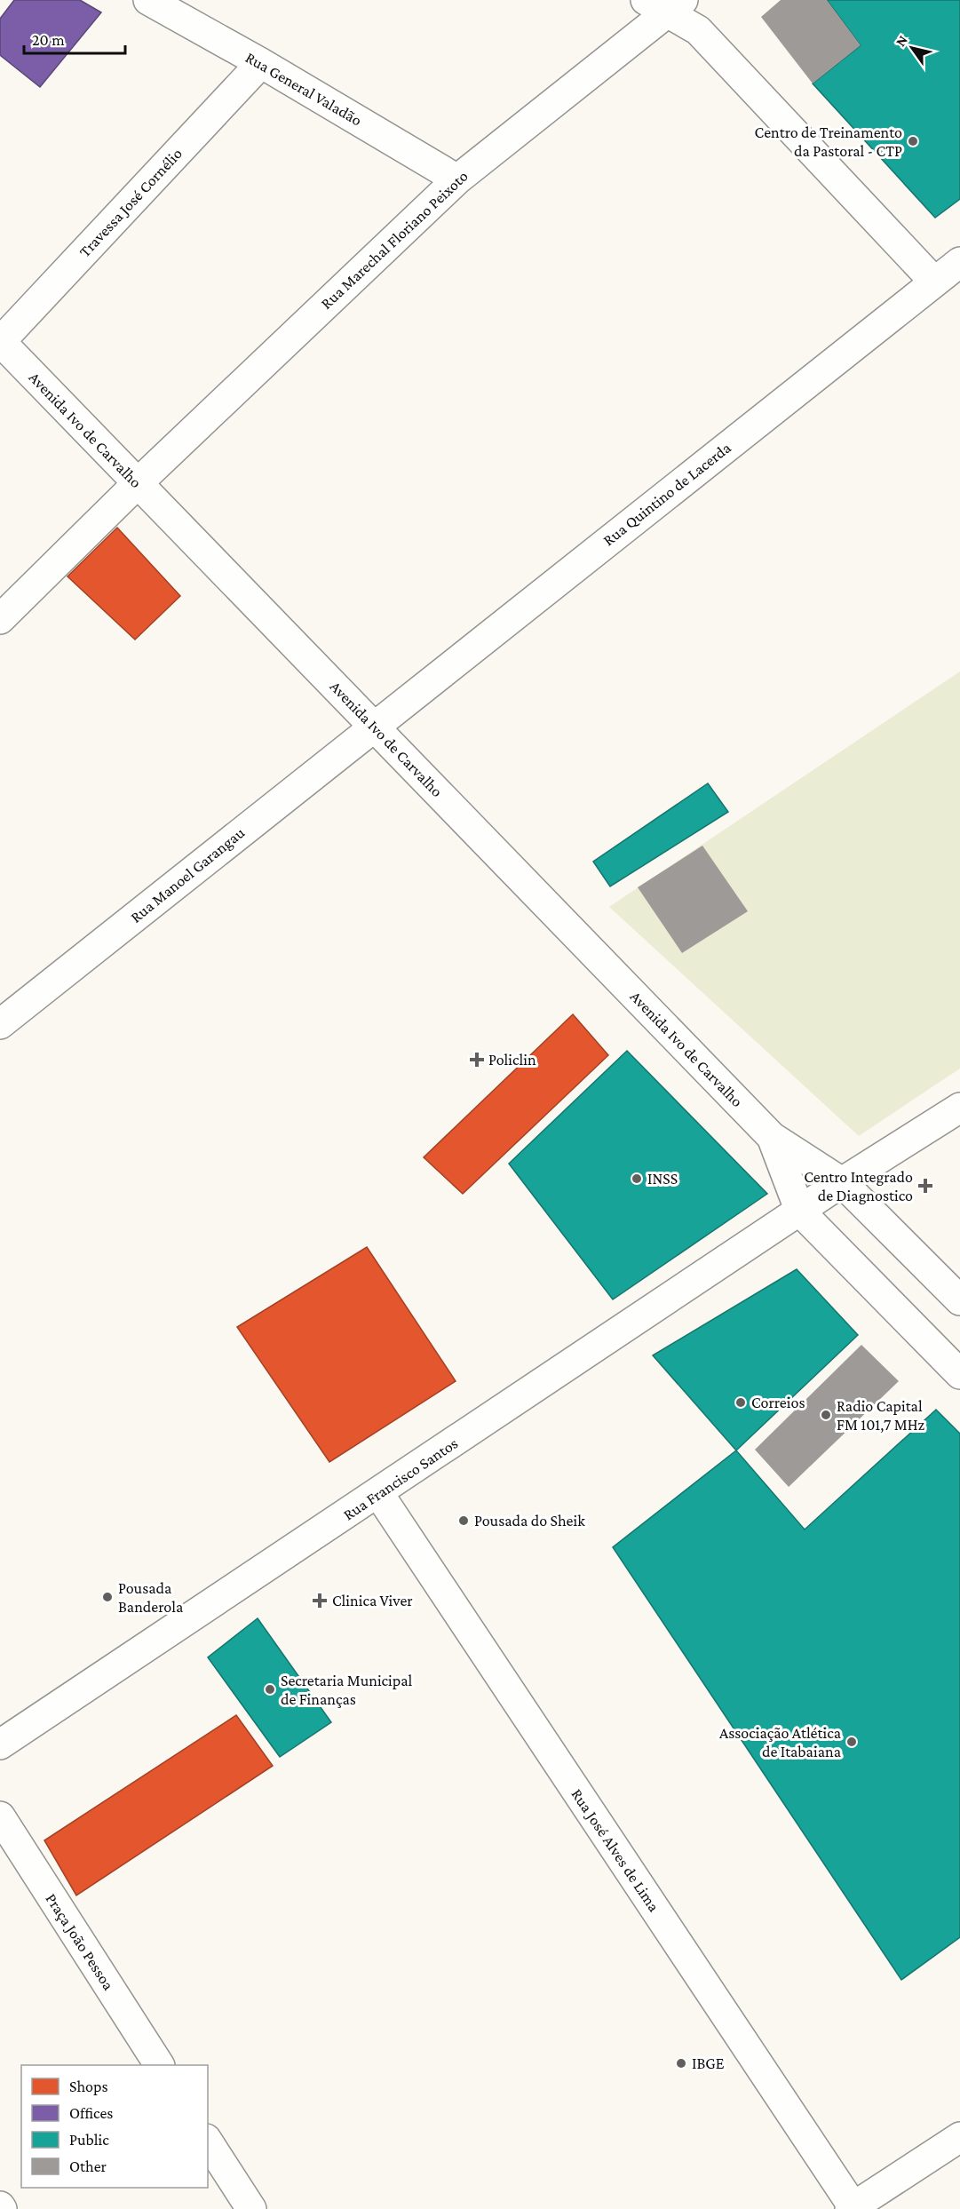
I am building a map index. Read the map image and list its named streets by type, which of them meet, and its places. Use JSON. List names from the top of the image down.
{
  "streets": {
    "street": [
      "Rua General Valadão",
      "Travessa José Cornélio",
      "Rua Marechal Floriano Peixoto",
      "Avenida Ivo de Carvalho",
      "Rua Quintino de Lacerda",
      "Rua Manoel Garangau",
      "Rua Francisco Santos",
      "Rua José Alves de Lima",
      "Praça João Pessoa"
    ]
  },
  "crossings": [
    ["Rua General Valadão", "Travessa José Cornélio"],
    ["Rua General Valadão", "Rua Marechal Floriano Peixoto"],
    ["Travessa José Cornélio", "Avenida Ivo de Carvalho"],
    ["Rua Marechal Floriano Peixoto", "Avenida Ivo de Carvalho"],
    ["Avenida Ivo de Carvalho", "Rua Quintino de Lacerda"],
    ["Avenida Ivo de Carvalho", "Rua Manoel Garangau"],
    ["Avenida Ivo de Carvalho", "Rua Francisco Santos"],
    ["Rua Quintino de Lacerda", "Rua Manoel Garangau"],
    ["Rua Francisco Santos", "Rua José Alves de Lima"]
  ],
  "places": {
    "other": [
      "Centro de Treinamento da Pastoral - CTP",
      "INSS",
      "Correios",
      "Radio Capital FM 101,7 MHz",
      "Pousada do Sheik",
      "Pousada Banderola",
      "Secretaria Municipal de Finanças",
      "Associação Atlética de Itabaiana",
      "IBGE"
    ],
    "health": ["Policlin", "Centro Integrado de Diagnostico", "Clinica Viver"]
  },
  "legend": [
    "Shops",
    "Offices",
    "Public",
    "Other"
  ],
  "scale_bar": "20 m",
  "north": "top left"
}
